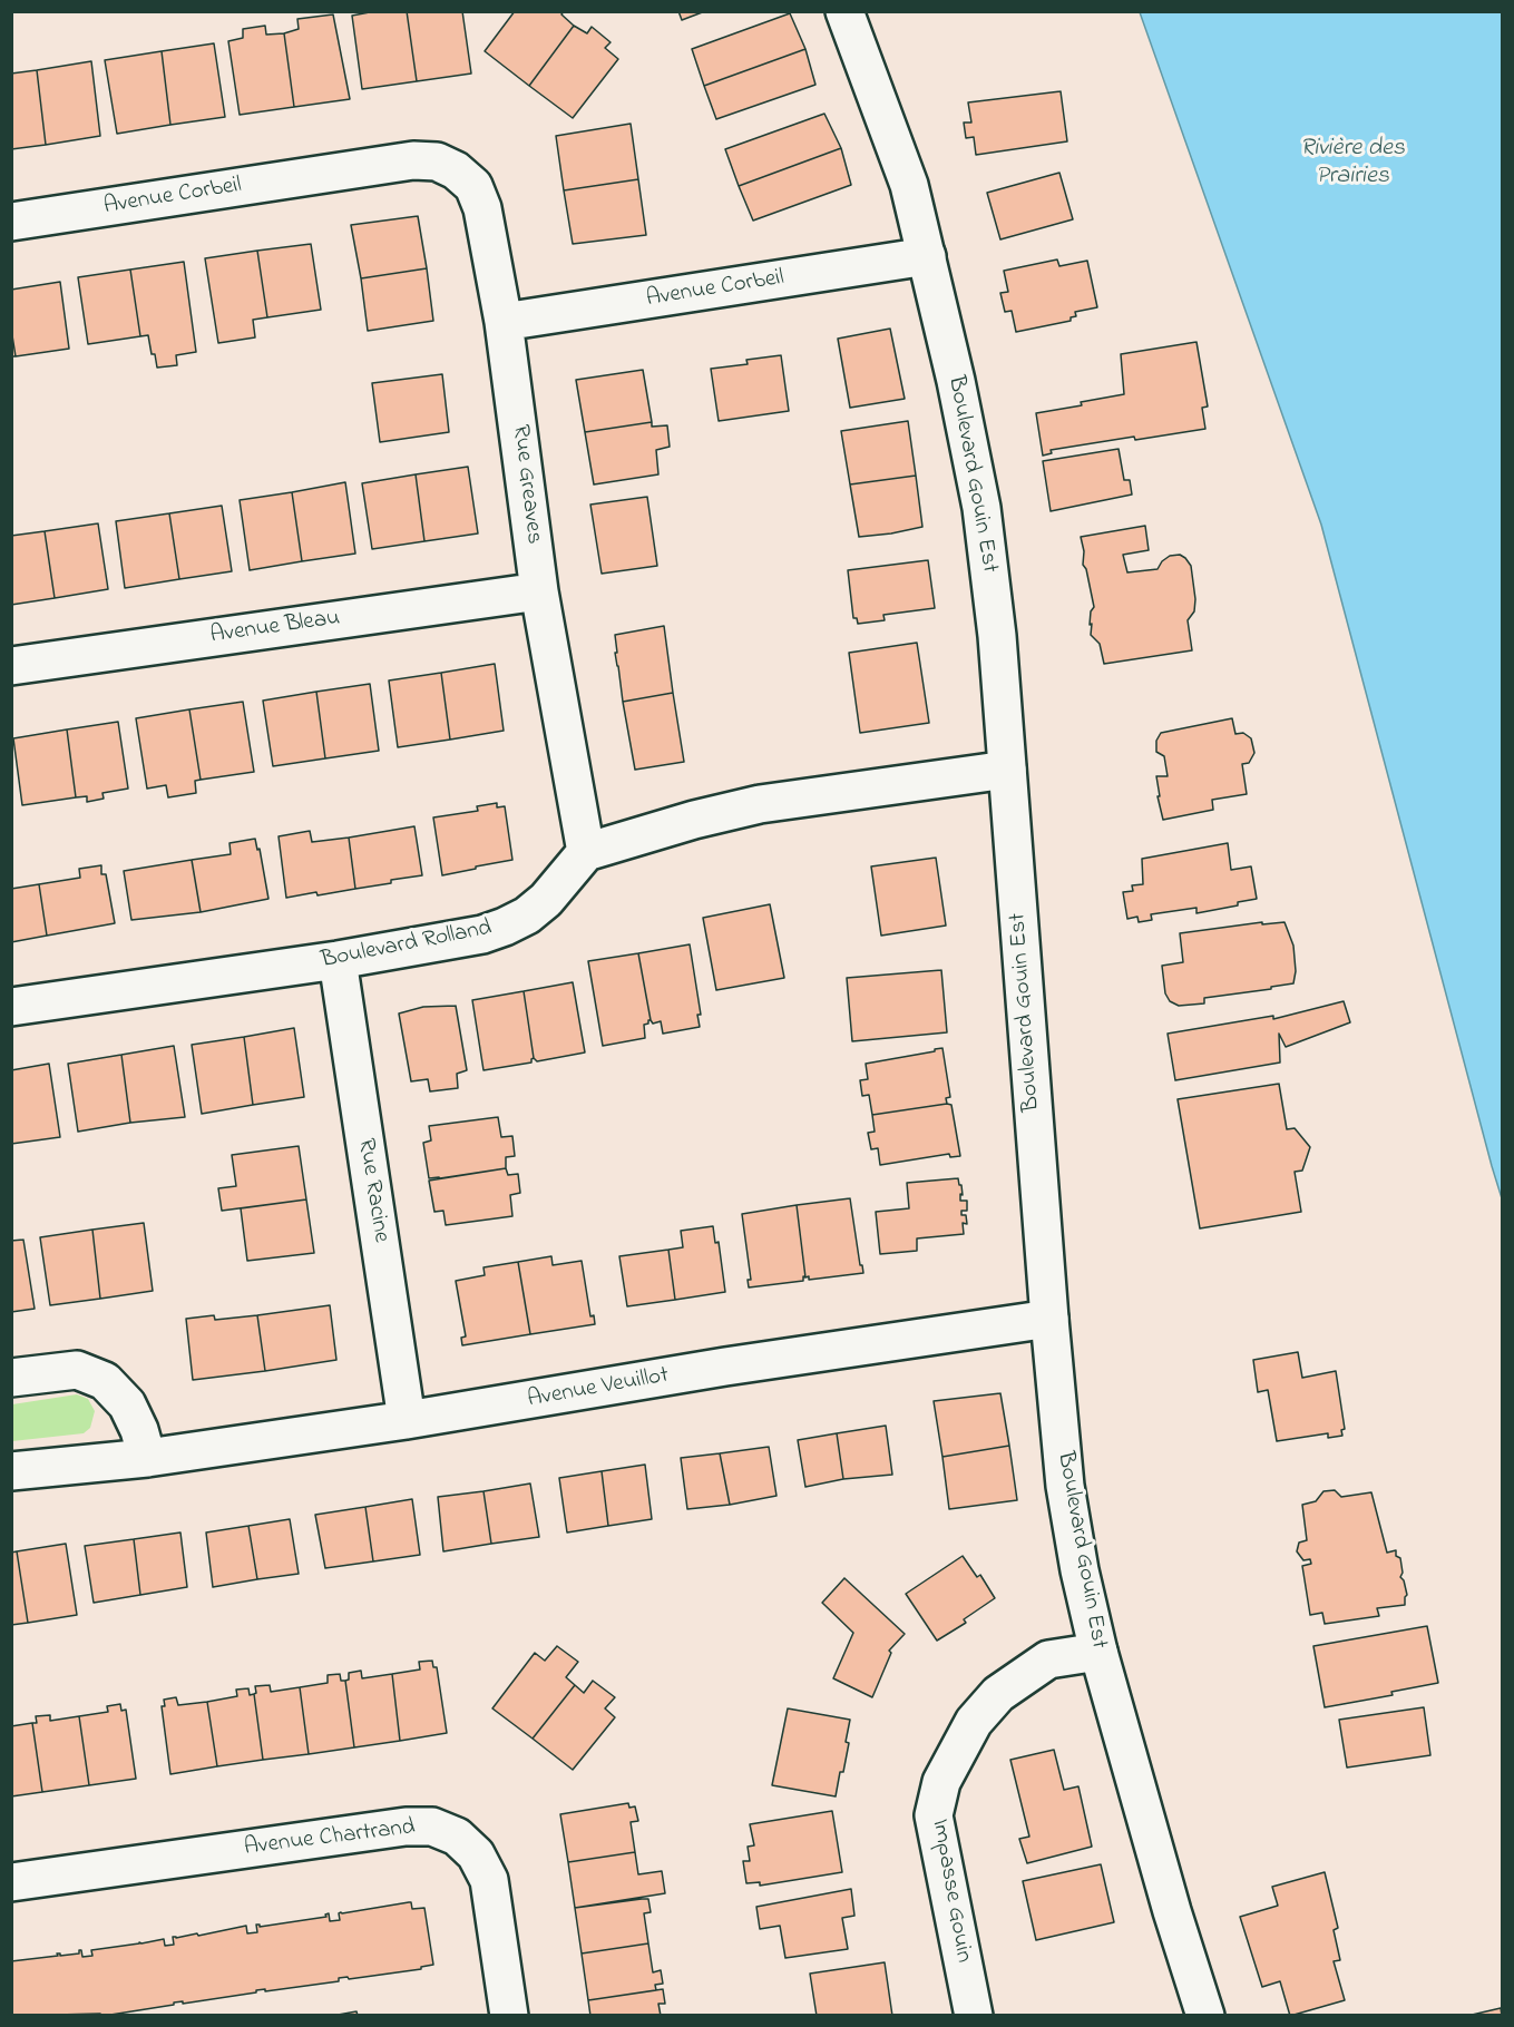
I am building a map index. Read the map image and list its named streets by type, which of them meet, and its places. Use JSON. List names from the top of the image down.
{
  "streets": {
    "street": [
      "Avenue Corbeil",
      "Boulevard Gouin Est",
      "Rue Greaves",
      "Avenue Bleau",
      "Boulevard Rolland",
      "Rue Racine",
      "Avenue Veuillot",
      "Avenue Chartrand",
      "Impasse Gouin"
    ]
  },
  "crossings": [
    ["Avenue Corbeil", "Boulevard Gouin Est"],
    ["Avenue Corbeil", "Rue Greaves"],
    ["Boulevard Gouin Est", "Avenue Veuillot"],
    ["Boulevard Gouin Est", "Impasse Gouin"],
    ["Rue Greaves", "Avenue Bleau"],
    ["Rue Greaves", "Boulevard Rolland"],
    ["Boulevard Rolland", "Rue Racine"],
    ["Rue Racine", "Avenue Veuillot"]
  ],
  "water": ["Rivière des Prairies"]
}
